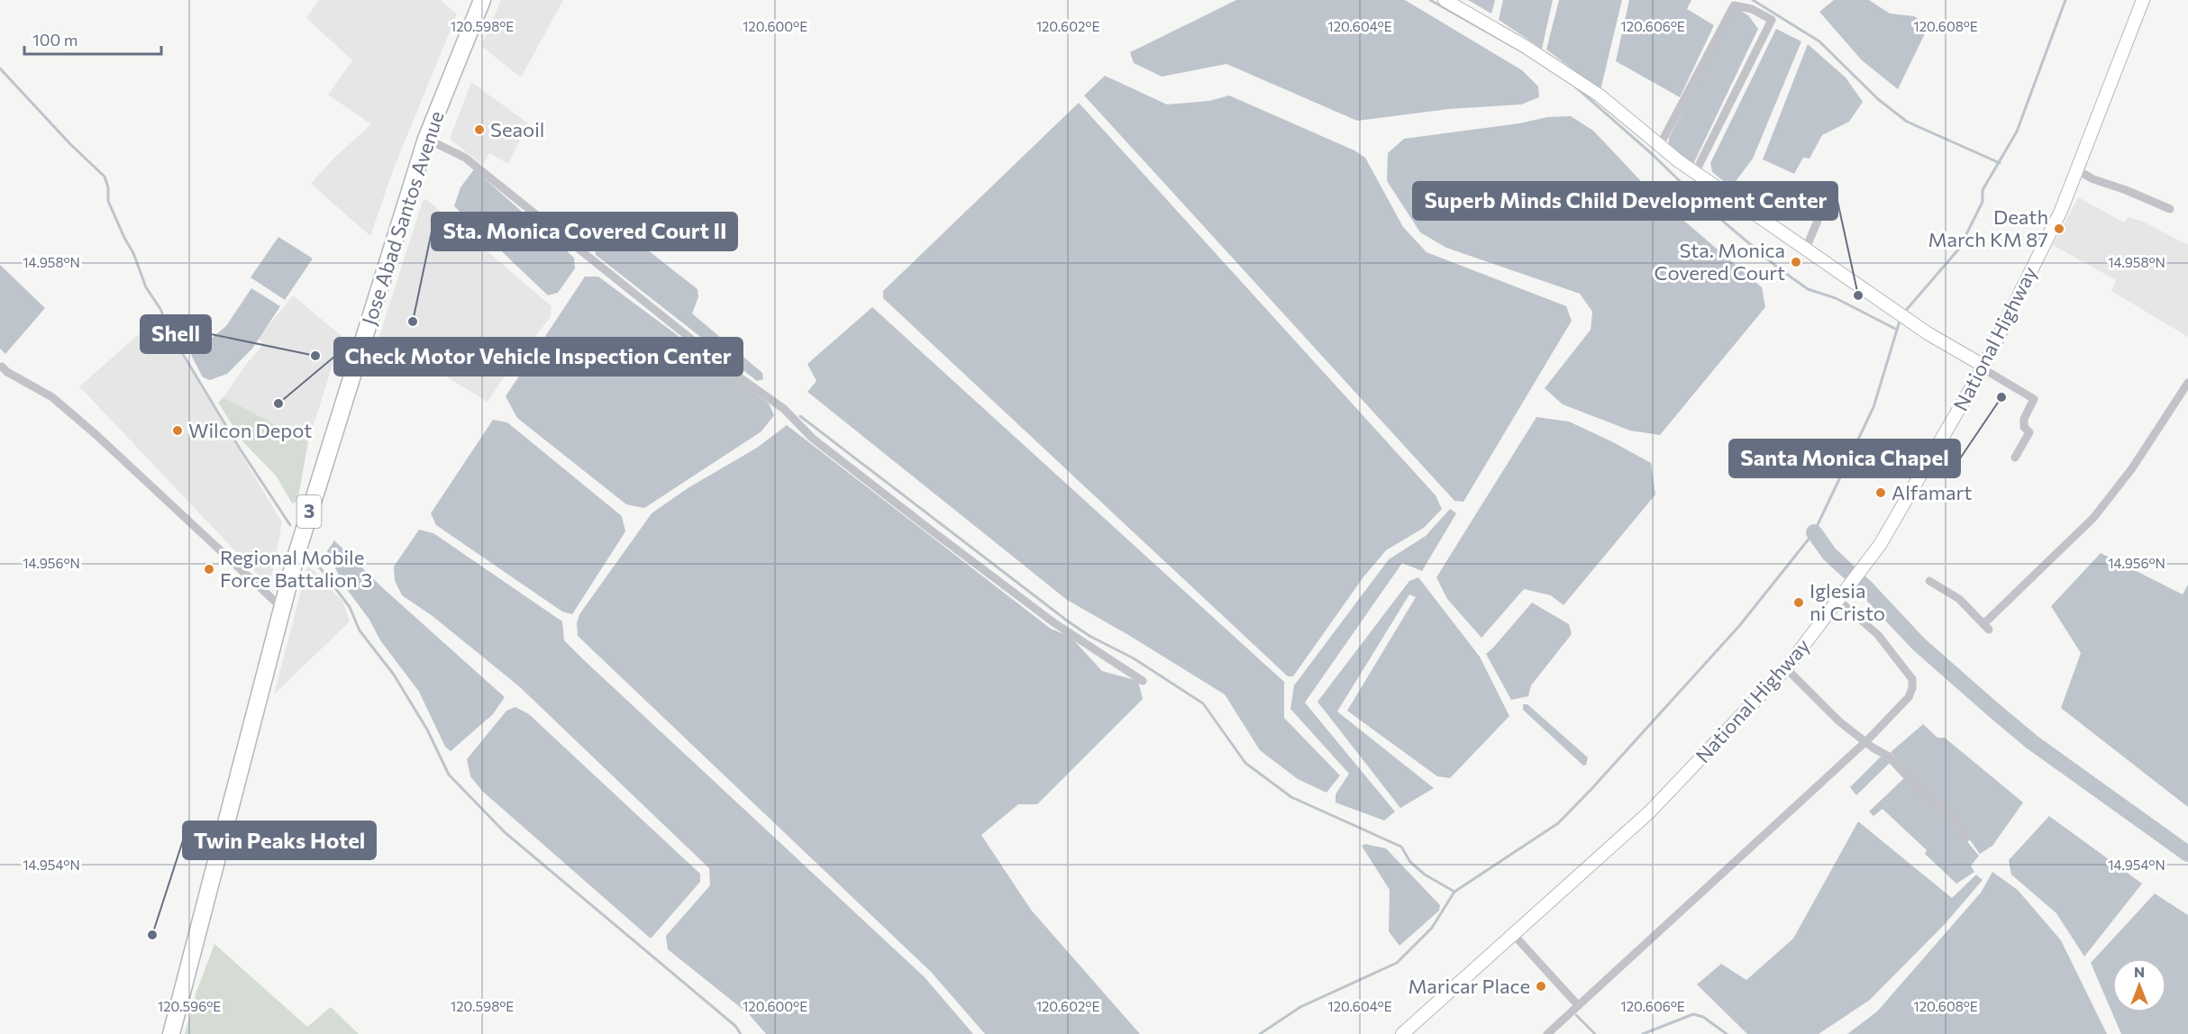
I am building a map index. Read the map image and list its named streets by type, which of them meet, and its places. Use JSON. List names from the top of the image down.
{
  "streets": {
    "highway": ["Jose Abad Santos Avenue", "3"],
    "main road": ["National Highway"]
  },
  "places": [
    "Seaoil",
    "Death March KM 87",
    "Sta. Monica Covered Court",
    "Superb Minds Child Development Center",
    "Sta. Monica Covered Court II",
    "Shell",
    "Santa Monica Chapel",
    "Check Motor Vehicle Inspection Center",
    "Wilcon Depot",
    "Alfamart",
    "Regional Mobile Force Battalion 3",
    "Iglesia ni Cristo",
    "Twin Peaks Hotel",
    "Maricar Place"
  ],
  "scale_bar": "100 m",
  "north": "top",
  "coordinates": [
    "120.598°E",
    "120.600°E",
    "120.602°E",
    "120.604°E",
    "120.606°E",
    "120.608°E",
    "14.958°N",
    "14.956°N",
    "14.954°N",
    "120.596°E"
  ]
}
